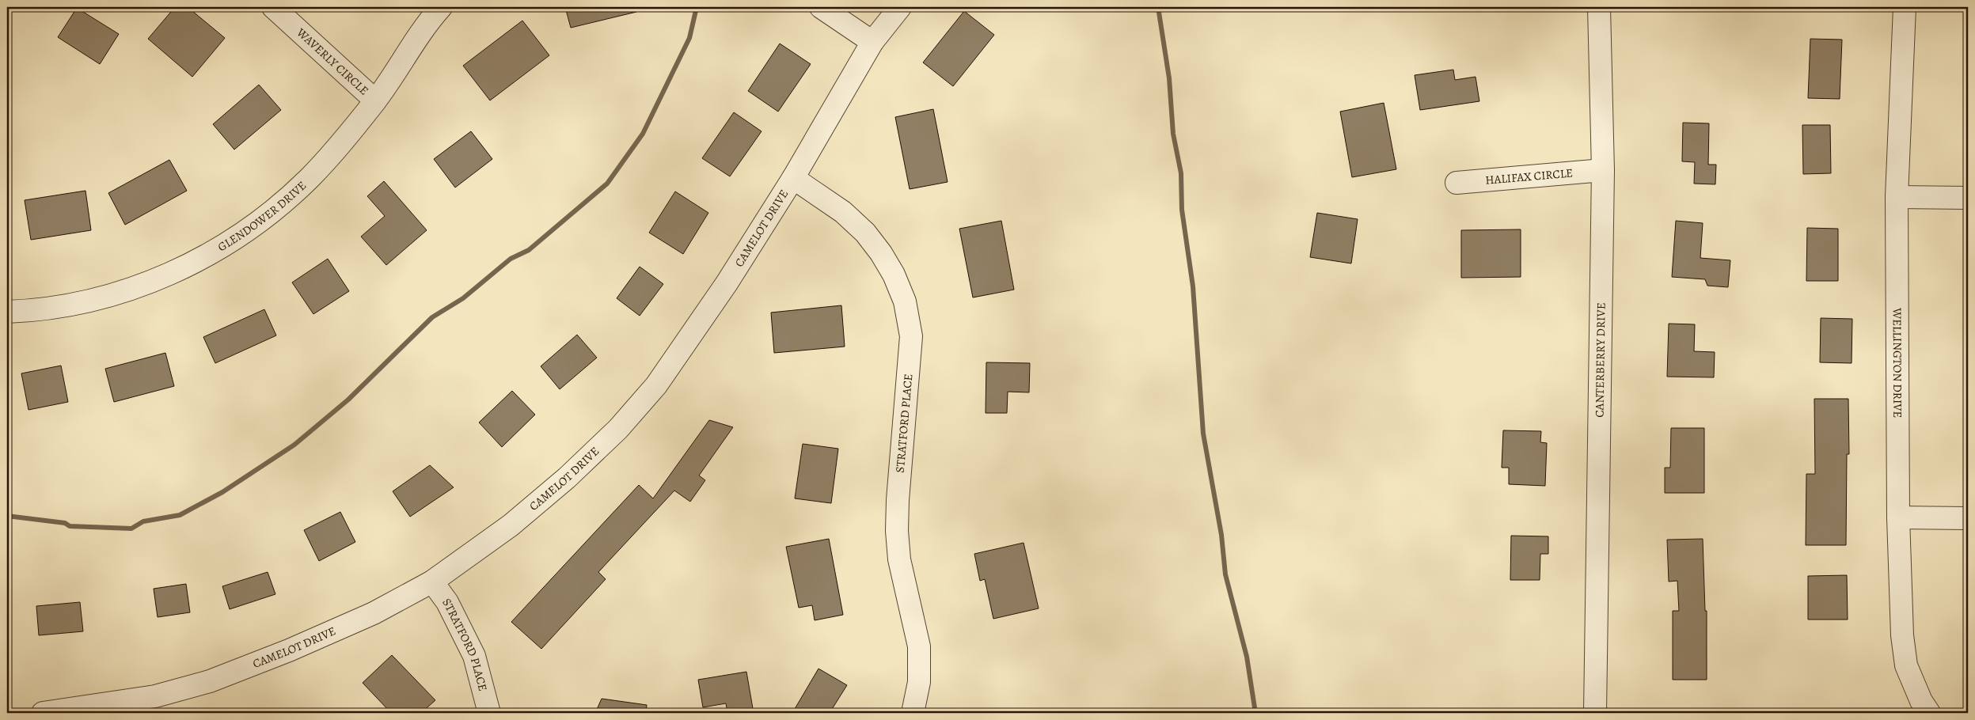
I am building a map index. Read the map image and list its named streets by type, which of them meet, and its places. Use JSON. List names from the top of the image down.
{
  "streets": {
    "street": [
      "WAVERLY CIRCLE",
      "HALIFAX CIRCLE",
      "GLENDOWER DRIVE",
      "CAMELOT DRIVE",
      "CANTERBERRY DRIVE",
      "WELLINGTON DRIVE",
      "STRATFORD PLACE"
    ]
  },
  "crossings": [
    ["WAVERLY CIRCLE", "GLENDOWER DRIVE"],
    ["HALIFAX CIRCLE", "CANTERBERRY DRIVE"],
    ["CAMELOT DRIVE", "STRATFORD PLACE"]
  ]
}
